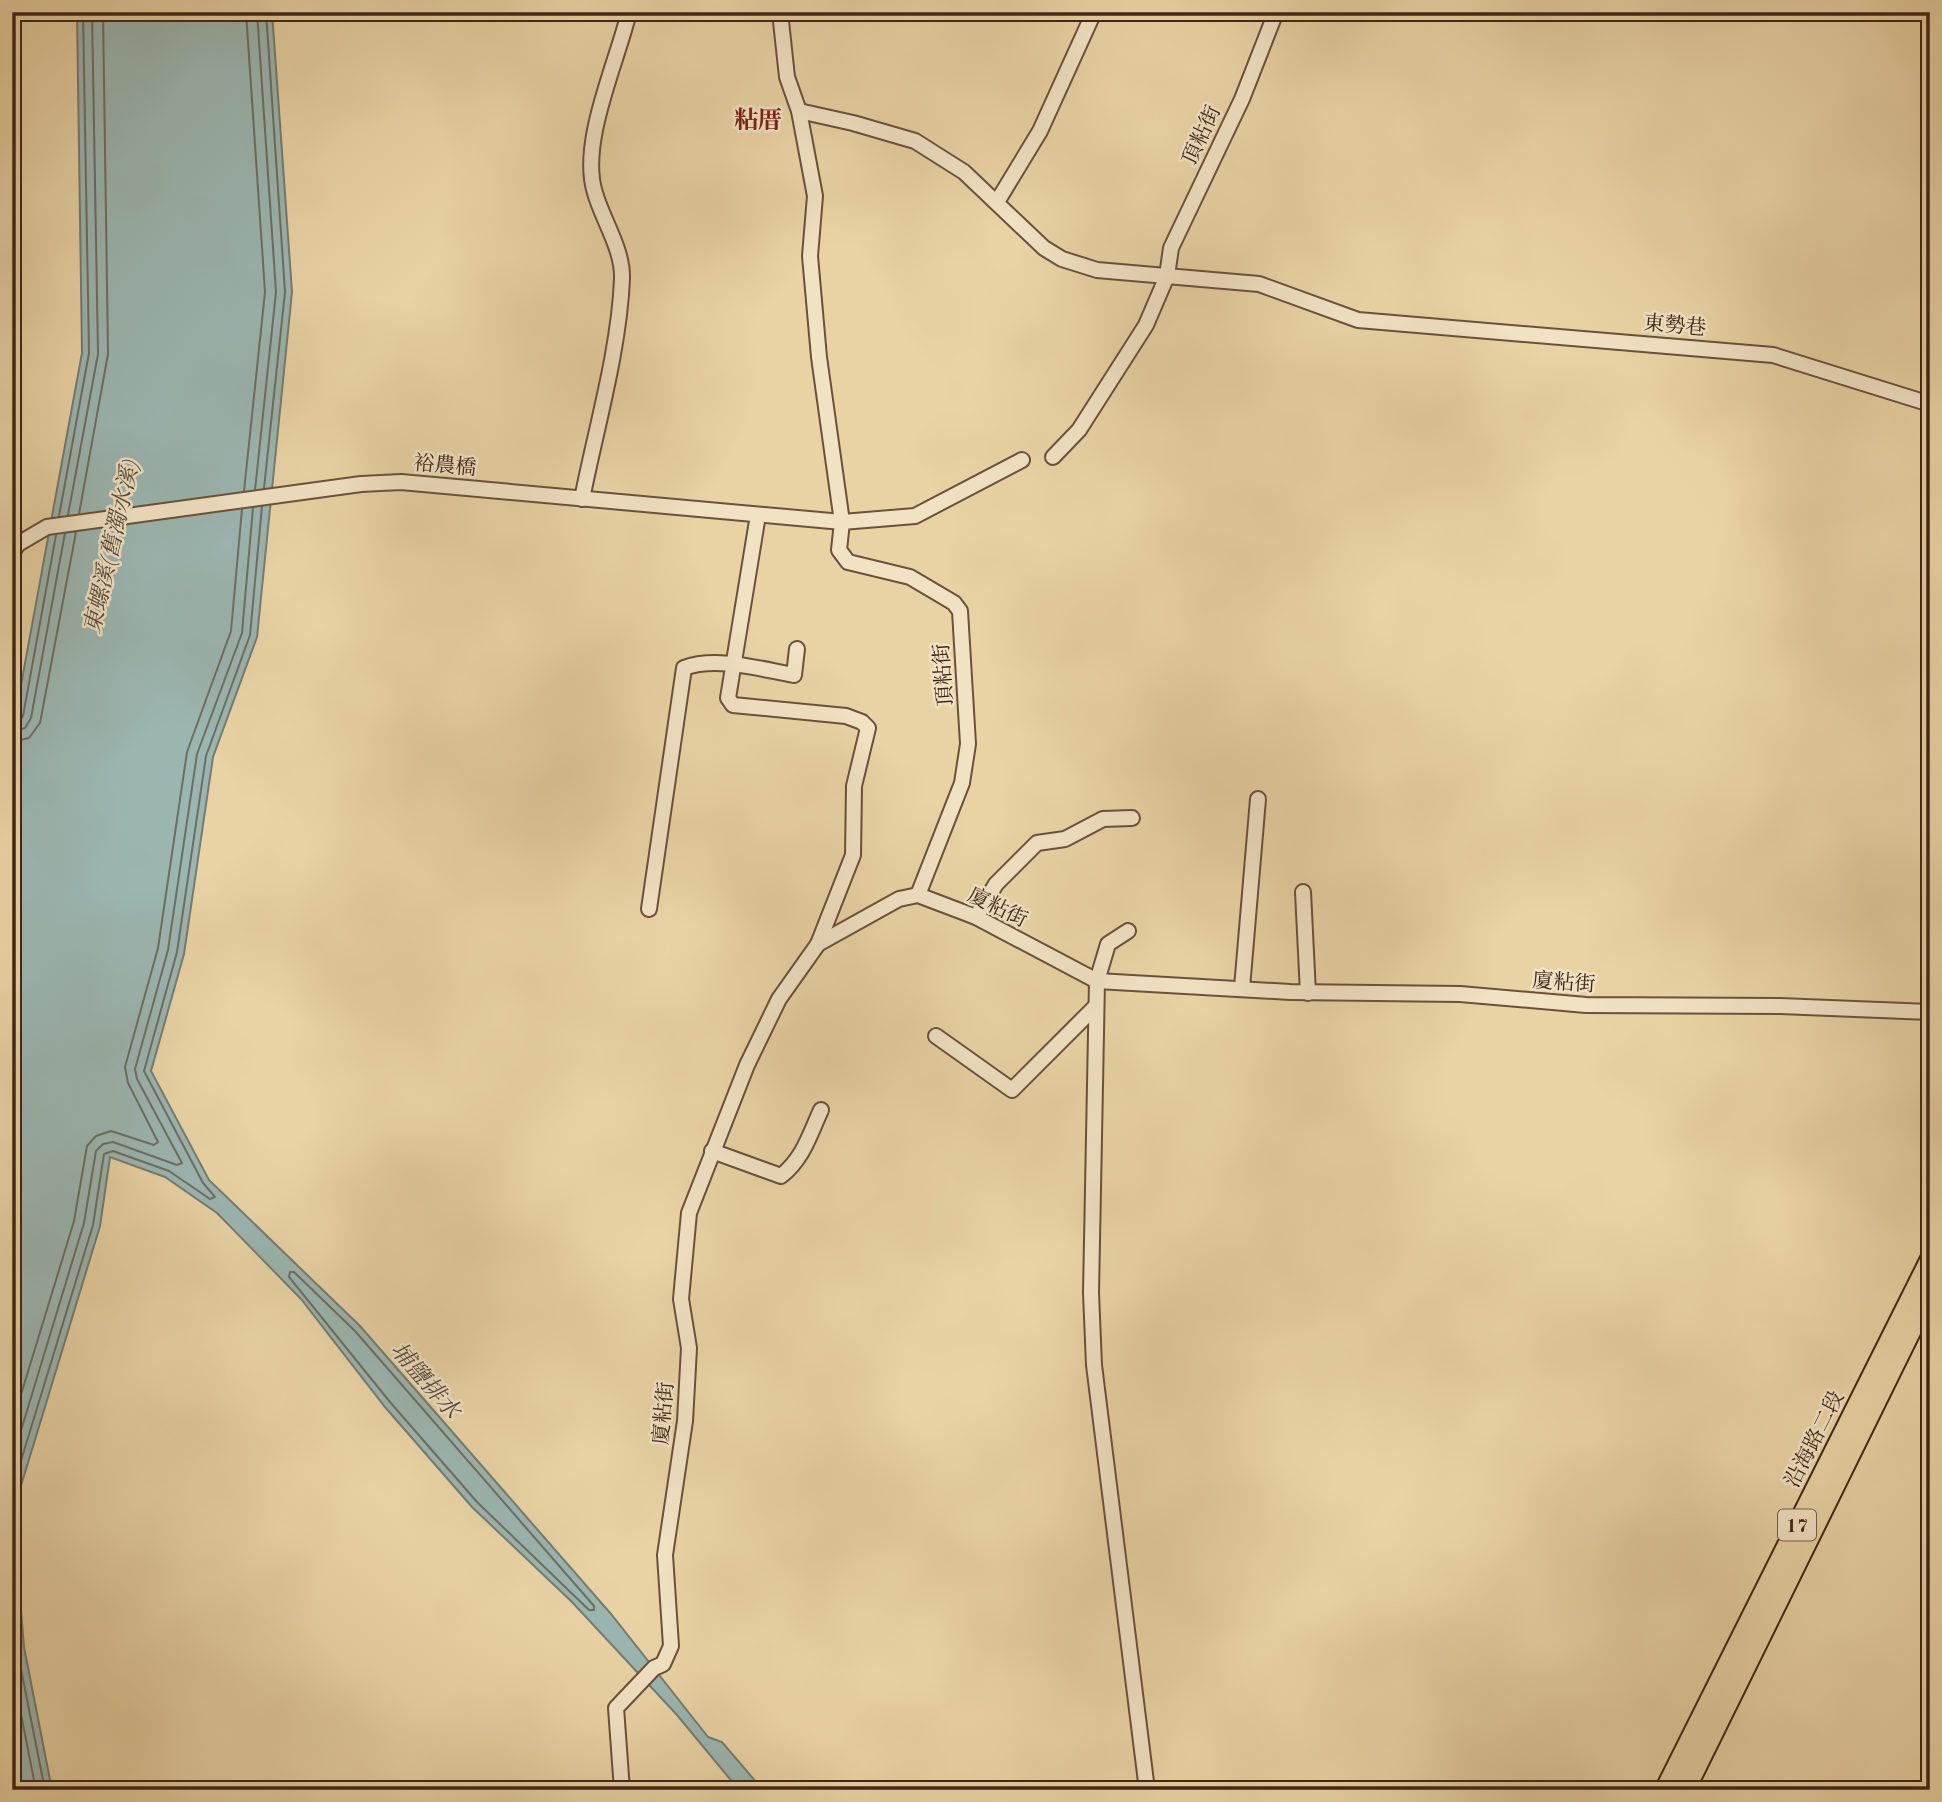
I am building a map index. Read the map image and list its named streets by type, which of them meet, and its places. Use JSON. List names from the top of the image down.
{
  "streets": {
    "main road": ["沿海路二段", "17"],
    "street": [
      "頂粘街",
      "東勢巷",
      "裕農橋",
      "廈粘街"
    ]
  },
  "crossings": [
    ["頂粘街", "東勢巷"],
    ["頂粘街", "裕農橋"],
    ["頂粘街", "廈粘街"]
  ],
  "districts": ["粘厝"],
  "water": ["東螺溪(舊濁水溪)", "埔鹽排水"]
}
